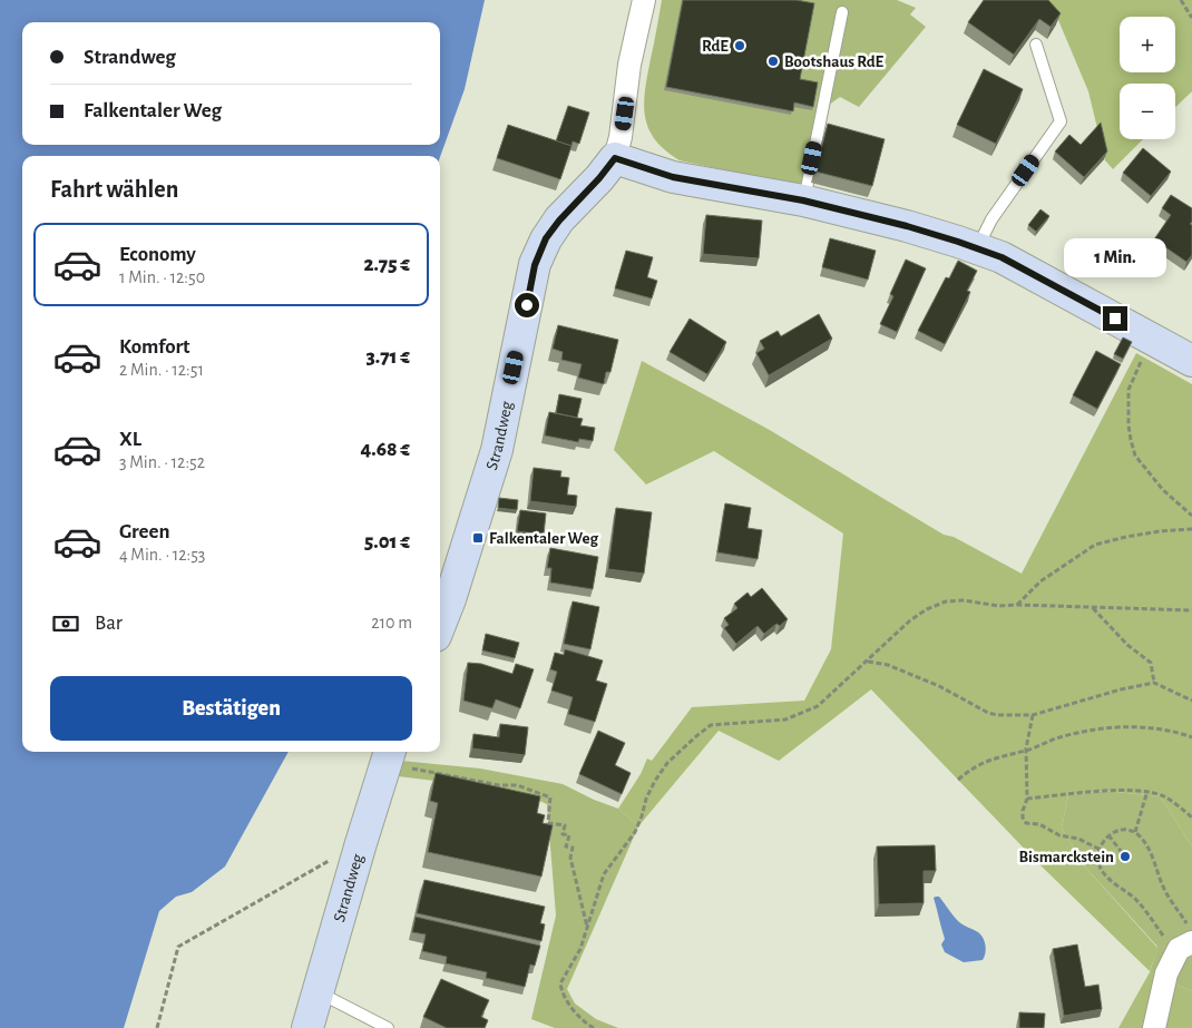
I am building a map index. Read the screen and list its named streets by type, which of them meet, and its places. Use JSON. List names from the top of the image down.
{
  "streets": {
    "street": ["Strandweg"]
  },
  "places": {
    "other": ["RdE", "Bootshaus RdE", "Bismarckstein"],
    "transit": ["Falkentaler Weg"]
  },
  "page": {
    "map_buttons": ["+", "−"],
    "banner": ["Strandweg", "Falkentaler Weg"],
    "heading": "Fahrt wählen",
    "list": [
      {
        "name": "Economy",
        "note": "1 Min. · 12:50",
        "value": "2.75 €"
      },
      {
        "name": "Komfort",
        "note": "2 Min. · 12:51",
        "value": "3.71 €"
      },
      {
        "name": "XL",
        "note": "3 Min. · 12:52",
        "value": "4.68 €"
      },
      {
        "name": "Green",
        "note": "4 Min. · 12:53",
        "value": "5.01 €"
      }
    ],
    "bubble": "1 Min.",
    "pay": ["Bar", "210 m"],
    "buttons": "Bestätigen"
  }
}
